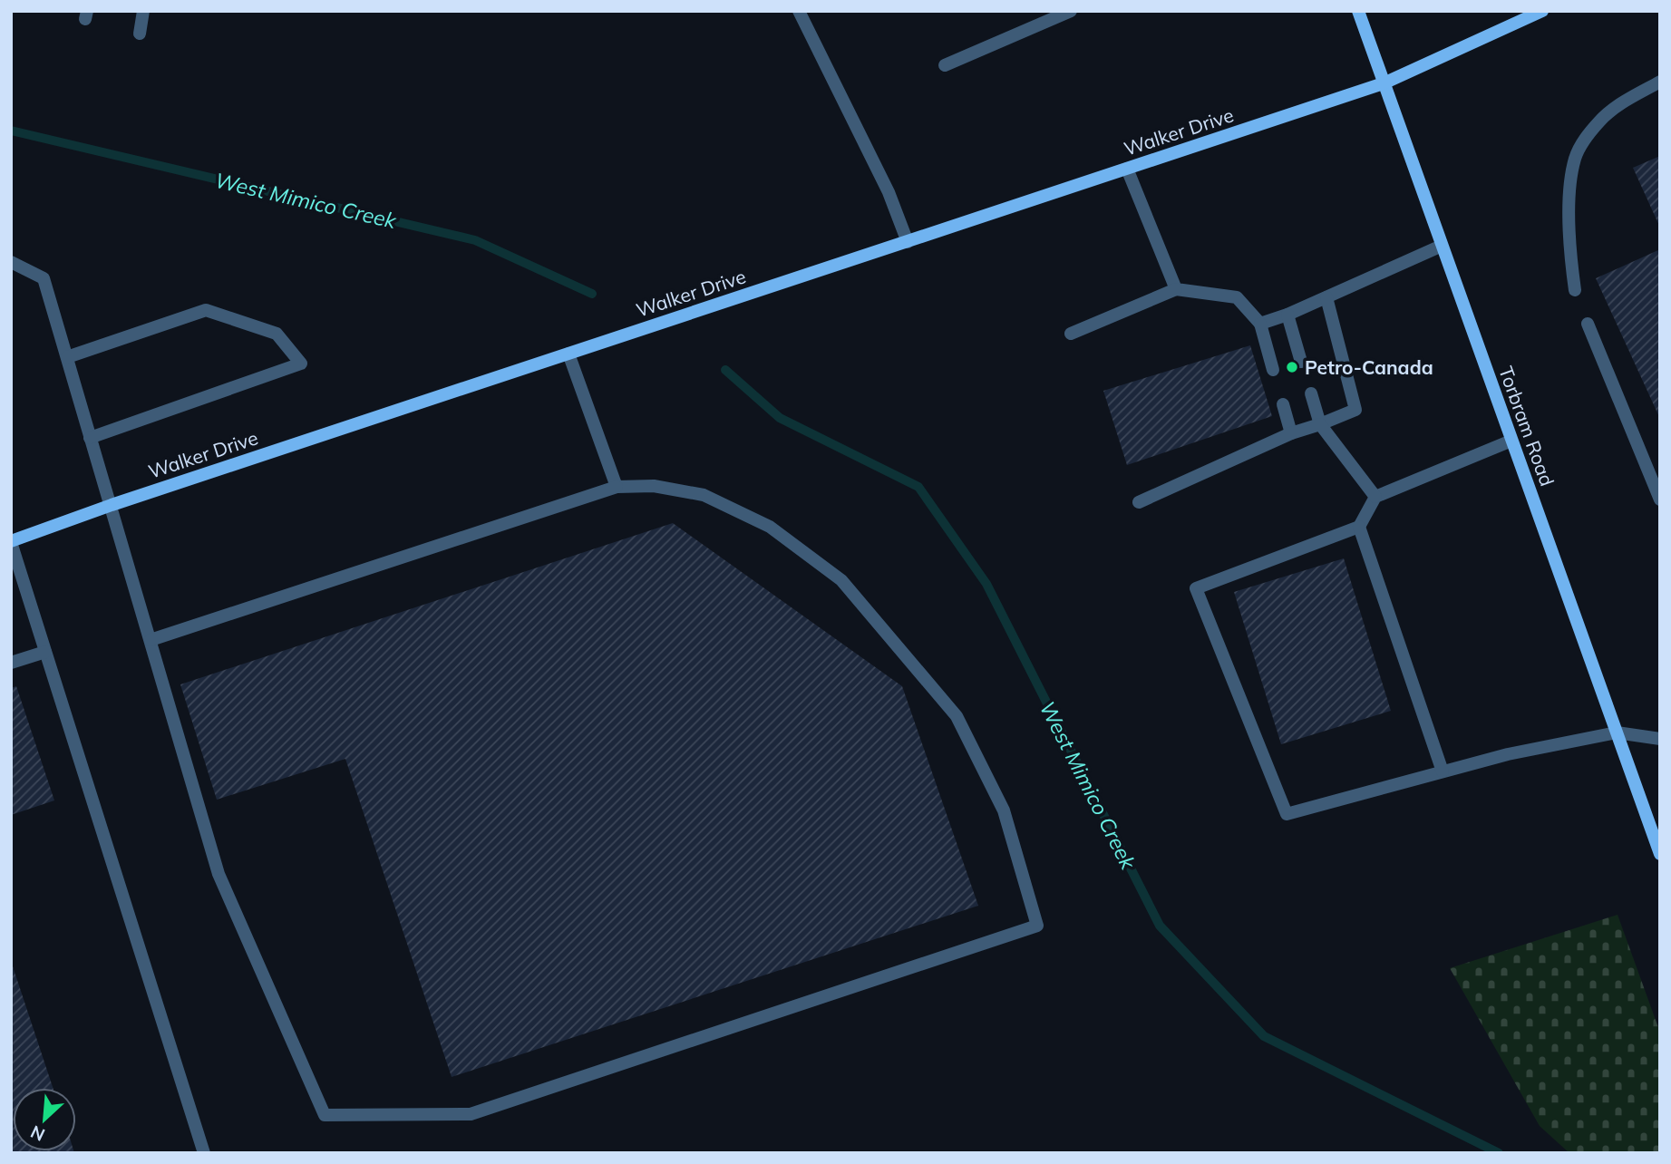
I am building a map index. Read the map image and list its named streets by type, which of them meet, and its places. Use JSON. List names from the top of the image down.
{
  "streets": {
    "street": ["Walker Drive", "Torbram Road"]
  },
  "crossings": [
    ["Walker Drive", "Torbram Road"]
  ],
  "water": ["West Mimico Creek"],
  "places": ["Petro-Canada"],
  "north": "bottom left"
}
